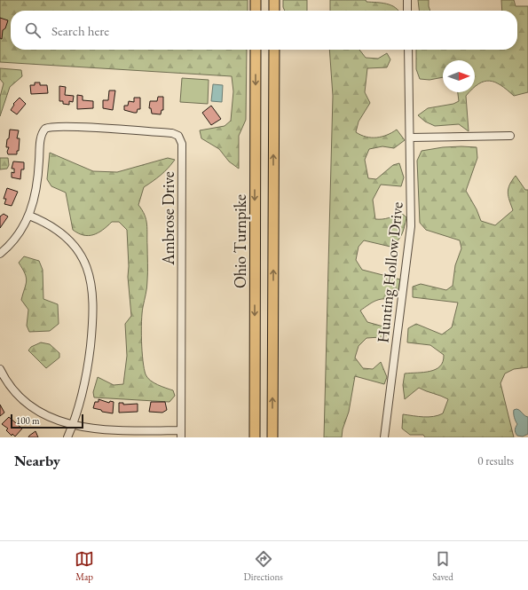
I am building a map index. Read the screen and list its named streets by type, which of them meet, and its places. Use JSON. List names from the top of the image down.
{
  "streets": {
    "highway": ["Ohio Turnpike"],
    "street": ["Ambrose Drive", "Hunting Hollow Drive"]
  },
  "scale_bar": "100 m",
  "north": "right",
  "page": {
    "search": "Search here",
    "scale": "100 m",
    "heading": ["Nearby", "0 results"],
    "nav": ["Map", "Directions", "Saved"]
  }
}
